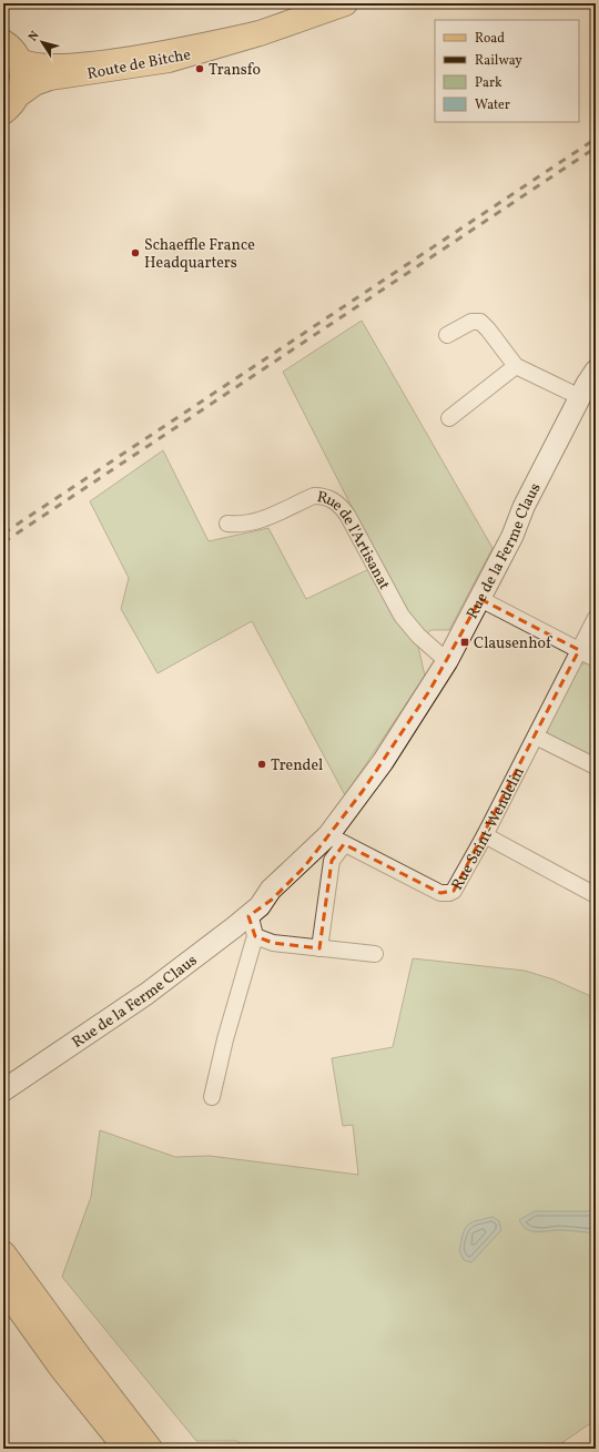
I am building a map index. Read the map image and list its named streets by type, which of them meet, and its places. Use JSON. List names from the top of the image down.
{
  "streets": {
    "main road": ["Route de Bitche"],
    "street": ["Rue de l'Artisanat", "Rue de la Ferme Claus", "Rue Saint-Wendelin"]
  },
  "crossings": [
    ["Rue de l'Artisanat", "Rue de la Ferme Claus"],
    ["Rue de la Ferme Claus", "Rue Saint-Wendelin"]
  ],
  "places": {
    "other": ["Transfo", "Schaeffle France Headquarters", "Trendel"],
    "transit": ["Clausenhof"]
  },
  "legend": [
    "Road",
    "Railway",
    "Park",
    "Water"
  ],
  "north": "top left"
}
